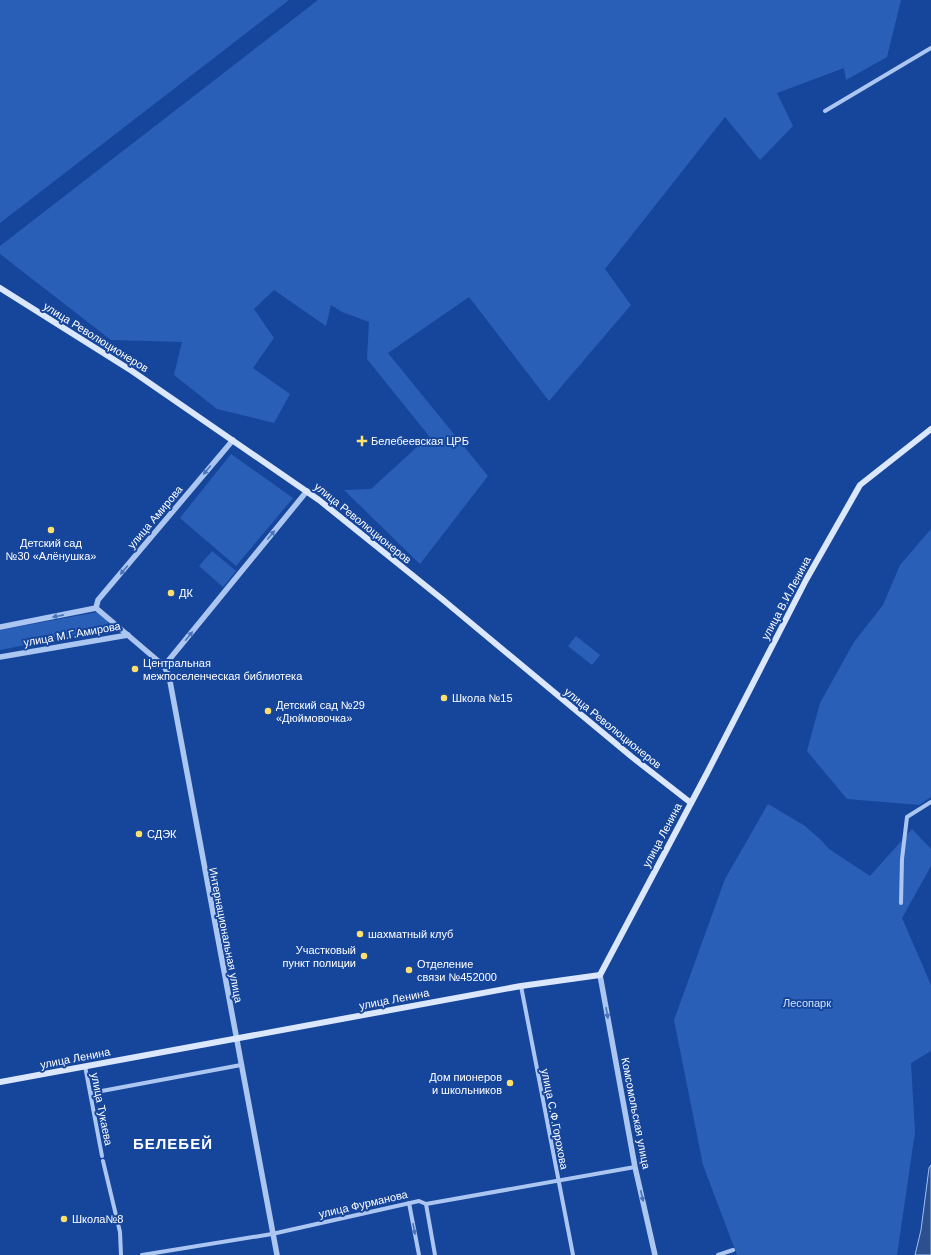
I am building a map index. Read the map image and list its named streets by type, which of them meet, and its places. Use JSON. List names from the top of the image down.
{
  "streets": {
    "main road": ["улица Революционеров", "улица В.И.Ленина", "улица Ленина"],
    "street": [
      "улица Амирова",
      "улица М.Г.Амирова",
      "Интернациональная улица",
      "улица Тукаева",
      "Комсомольская улица",
      "улица С.Ф.Горохова",
      "улица Фурманова"
    ]
  },
  "crossings": [
    ["улица Революционеров", "улица Амирова"],
    ["улица Революционеров", "улица В.И.Ленина"],
    ["улица Революционеров", "улица Ленина"],
    ["улица Амирова", "улица М.Г.Амирова"],
    ["улица В.И.Ленина", "улица Ленина"],
    ["улица М.Г.Амирова", "Интернациональная улица"],
    ["улица Ленина", "Интернациональная улица"],
    ["улица Ленина", "улица Тукаева"],
    ["улица Ленина", "Комсомольская улица"],
    ["улица Ленина", "улица С.Ф.Горохова"],
    ["Интернациональная улица", "улица Фурманова"],
    ["Комсомольская улица", "улица Фурманова"],
    ["улица С.Ф.Горохова", "улица Фурманова"]
  ],
  "one_way": ["улица Амирова", "Комсомольская улица"],
  "districts": ["БЕЛЕБЕЙ"],
  "parks": ["Лесопарк"],
  "places": {
    "health": ["Белебеевская ЦРБ"],
    "other": [
      "Детский сад №30 «Алёнушка»",
      "ДК",
      "Центральная межпоселенческая библиотека",
      "Школа №15",
      "Детский сад №29 «Дюймовочка»",
      "СДЭК",
      "шахматный клуб",
      "Участковый пункт полиции",
      "Отделение связи №452000",
      "Дом пионеров и школьников",
      "Школа№8"
    ]
  }
}
